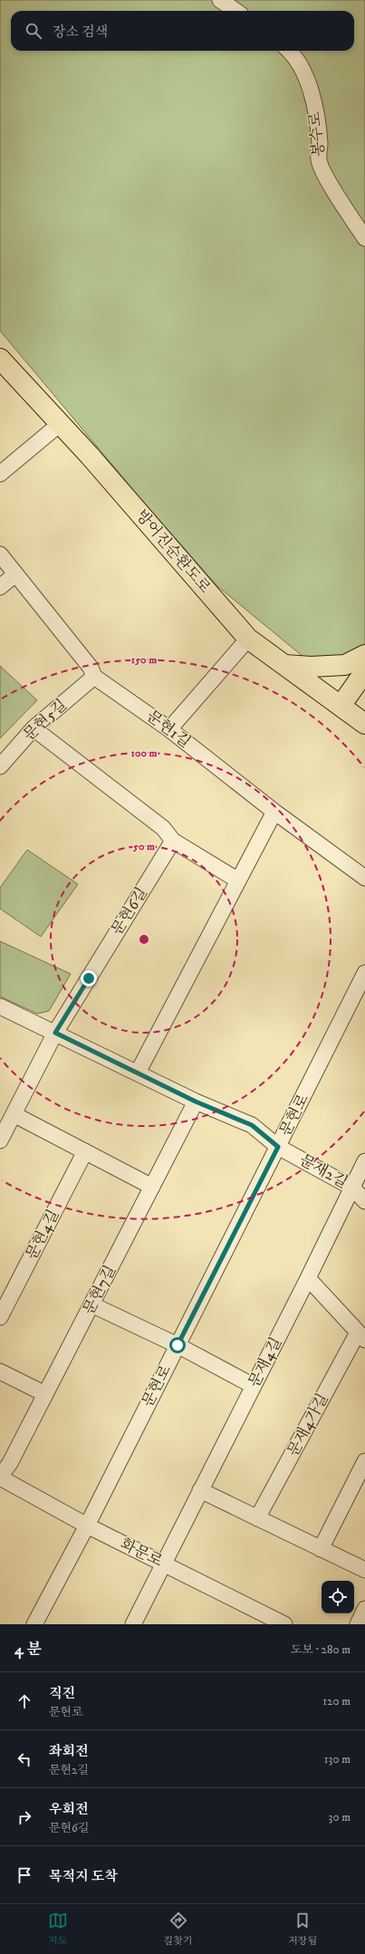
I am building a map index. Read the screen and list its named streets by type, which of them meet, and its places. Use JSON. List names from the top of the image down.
{
  "streets": {
    "main road": ["방어진순환도로"],
    "street": [
      "봉수로",
      "문현5길",
      "문현1길",
      "문현6길",
      "문현로",
      "문재2길",
      "문현4길",
      "문현7길",
      "문재4길",
      "문재4가길",
      "화문로"
    ]
  },
  "crossings": [
    ["문현5길", "문현1길"],
    ["문현6길", "문재2길"],
    ["문현로", "문재2길"],
    ["문현로", "화문로"],
    ["문재2길", "문현7길"],
    ["문재2길", "문재4길"],
    ["문현7길", "화문로"],
    ["문재4길", "화문로"]
  ],
  "page": {
    "search": "장소 검색",
    "heading": ["4 분", "도보 · 280 m"],
    "list": [
      ["직진", "문현로", "120 m"],
      ["좌회전", "문현2길", "130 m"],
      ["우회전", "문현6길", "30 m"],
      "목적지 도착"
    ],
    "nav": ["지도", "길찾기", "저장됨"]
  },
  "rings": ["150 m", "100 m", "50 m"]
}
